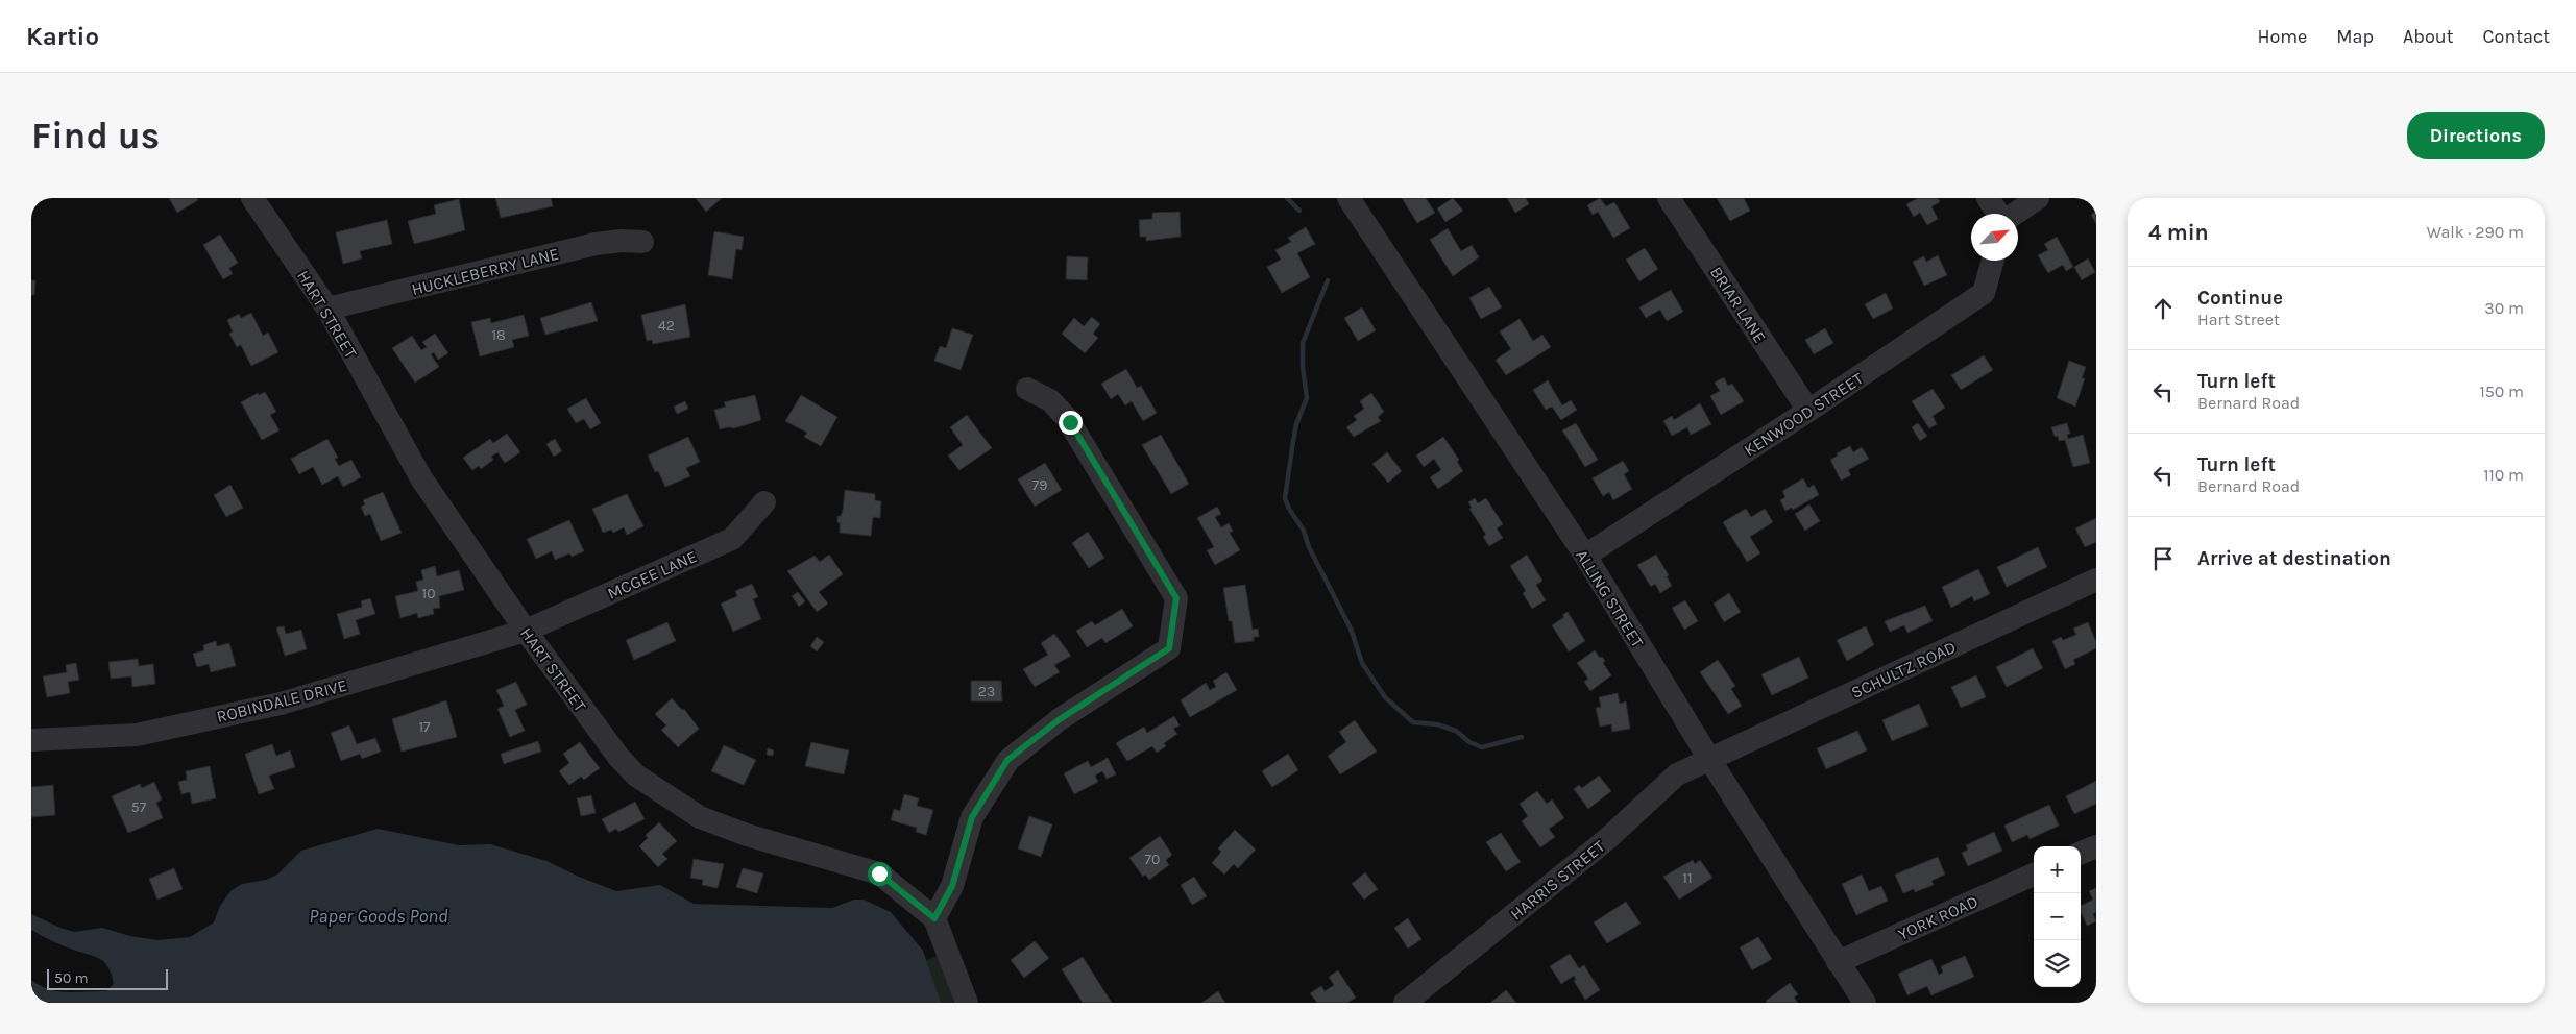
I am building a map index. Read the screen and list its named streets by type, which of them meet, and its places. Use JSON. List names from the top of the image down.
{
  "streets": {
    "street": [
      "HUCKLEBERRY LANE",
      "BRIAR LANE",
      "HART STREET",
      "KENWOOD STREET",
      "MCGEE LANE",
      "ALLING STREET",
      "SCHULTZ ROAD",
      "ROBINDALE DRIVE",
      "HARRIS STREET",
      "YORK ROAD"
    ]
  },
  "crossings": [
    ["HUCKLEBERRY LANE", "HART STREET"],
    ["BRIAR LANE", "KENWOOD STREET"],
    ["HART STREET", "MCGEE LANE"],
    ["HART STREET", "ROBINDALE DRIVE"],
    ["KENWOOD STREET", "ALLING STREET"],
    ["MCGEE LANE", "ROBINDALE DRIVE"],
    ["ALLING STREET", "SCHULTZ ROAD"],
    ["ALLING STREET", "HARRIS STREET"],
    ["ALLING STREET", "YORK ROAD"],
    ["SCHULTZ ROAD", "HARRIS STREET"]
  ],
  "water": ["Paper Goods Pond"],
  "house_numbers": [
    "42",
    "18",
    "79",
    "10",
    "23",
    "17",
    "57",
    "70",
    "11"
  ],
  "scale_bar": "50 m",
  "north": "top right",
  "page": {
    "header": "Kartio",
    "nav": [
      "Home",
      "Map",
      "About",
      "Contact"
    ],
    "buttons": "Directions",
    "title": "Find us",
    "heading": ["4 min", "Walk · 290 m"],
    "list": [
      ["Continue", "Hart Street", "30 m"],
      ["Turn left", "Bernard Road", "150 m"],
      ["Turn left", "Bernard Road", "110 m"],
      "Arrive at destination"
    ],
    "map_buttons": ["+", "−"],
    "scale": "50 m"
  }
}
